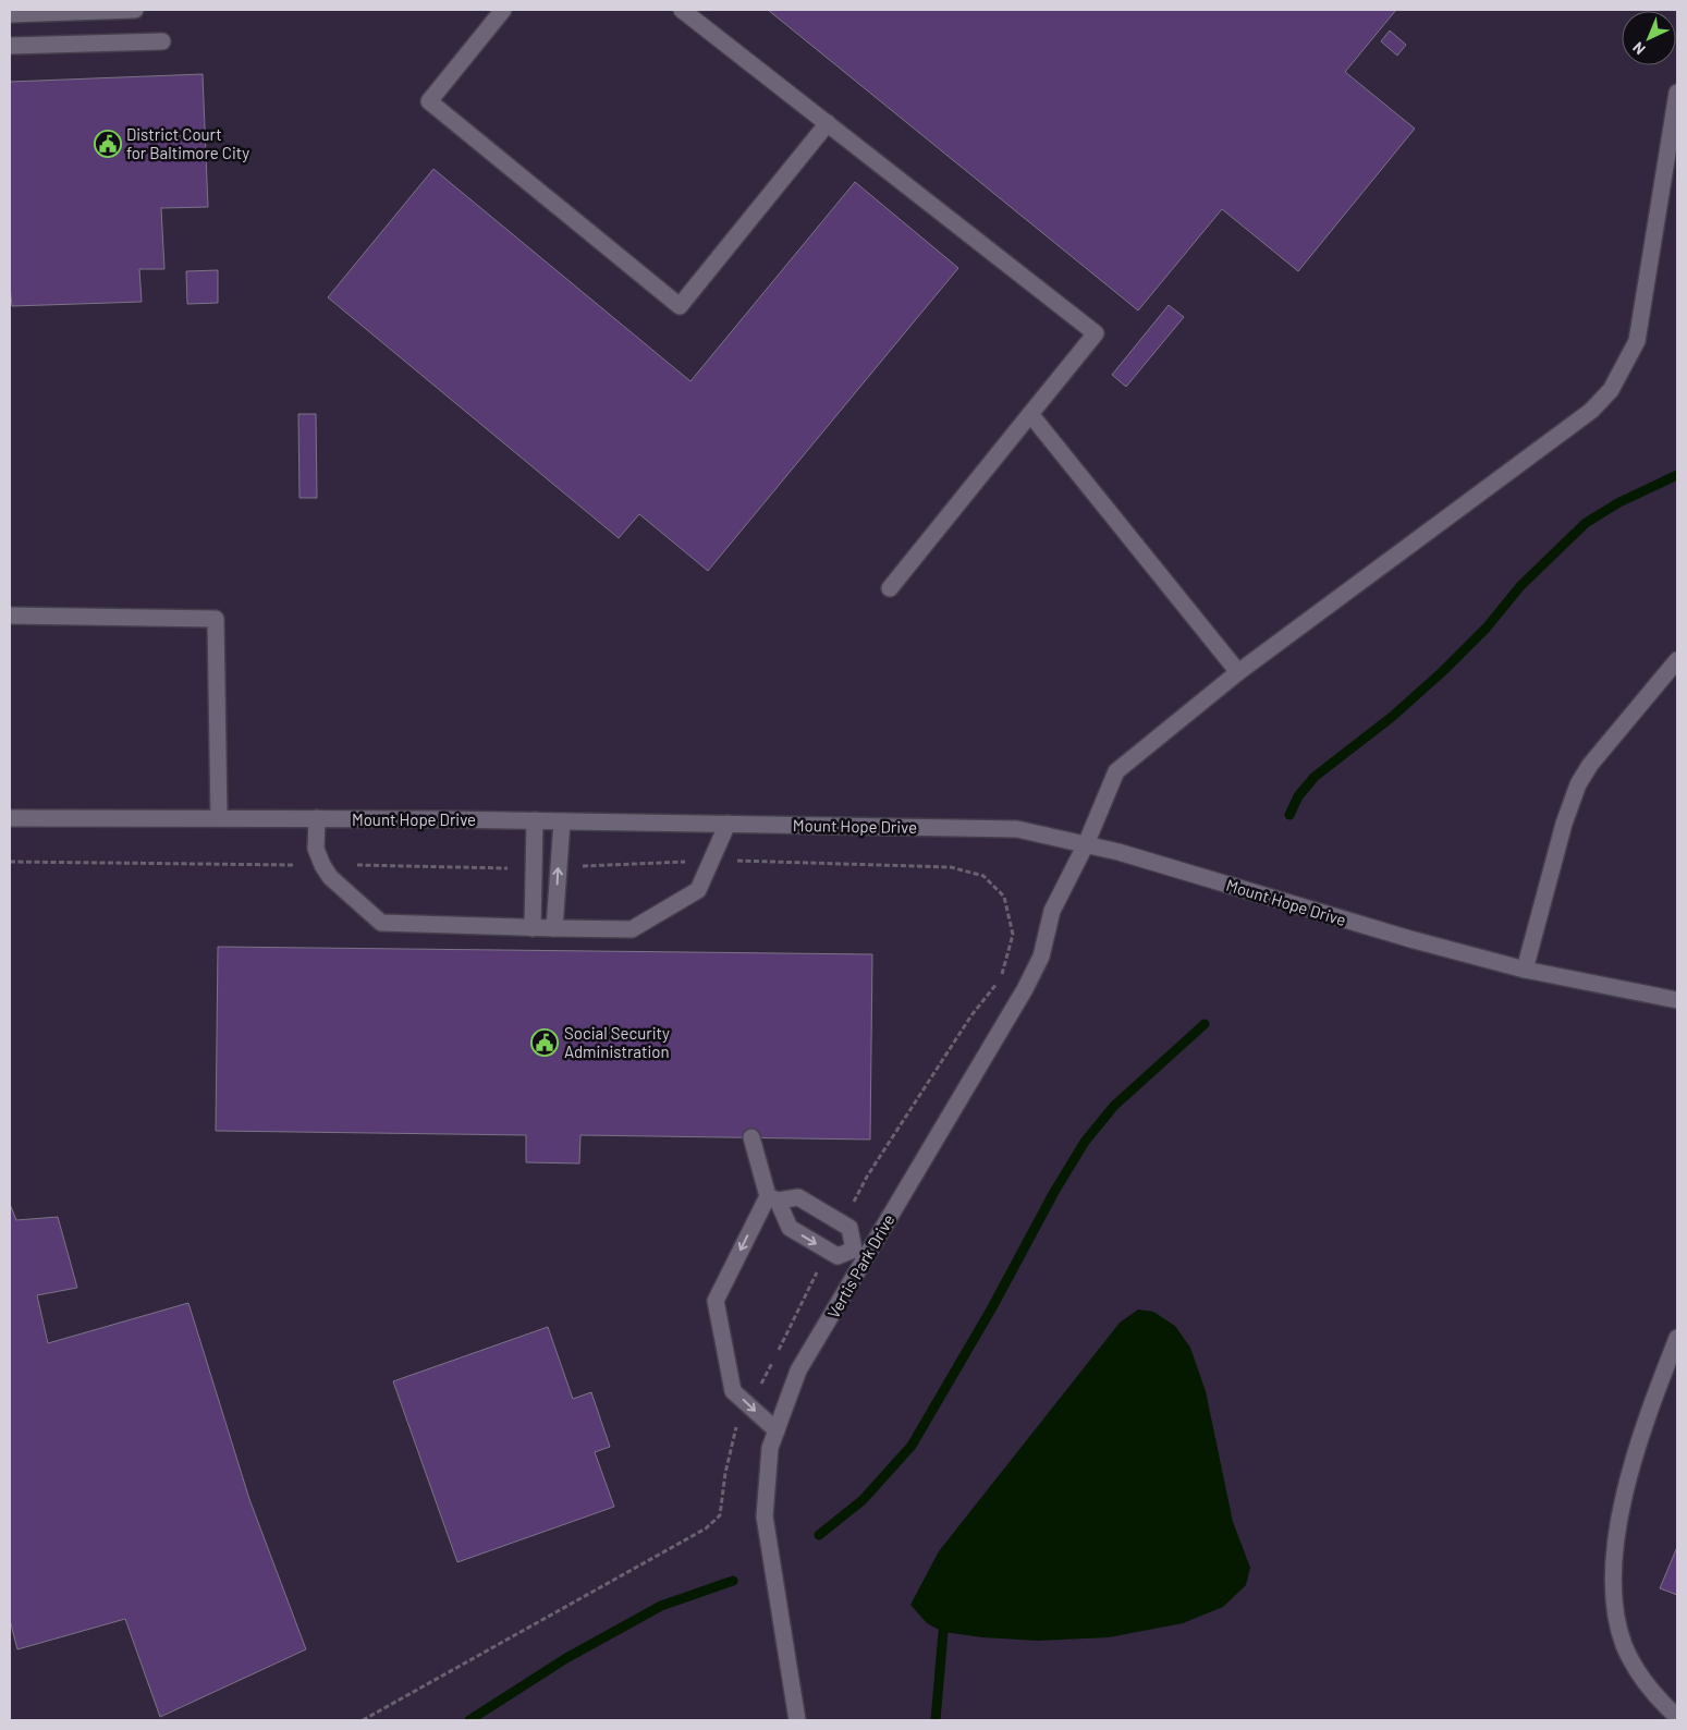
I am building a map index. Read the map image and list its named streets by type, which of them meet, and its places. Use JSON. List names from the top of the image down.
{
  "streets": {
    "street": ["Mount Hope Drive", "Vertis Park Drive"]
  },
  "crossings": [
    ["Mount Hope Drive", "Vertis Park Drive"]
  ],
  "places": {
    "public building": ["District Court for Baltimore City", "Social Security Administration"]
  },
  "north": "bottom left"
}
